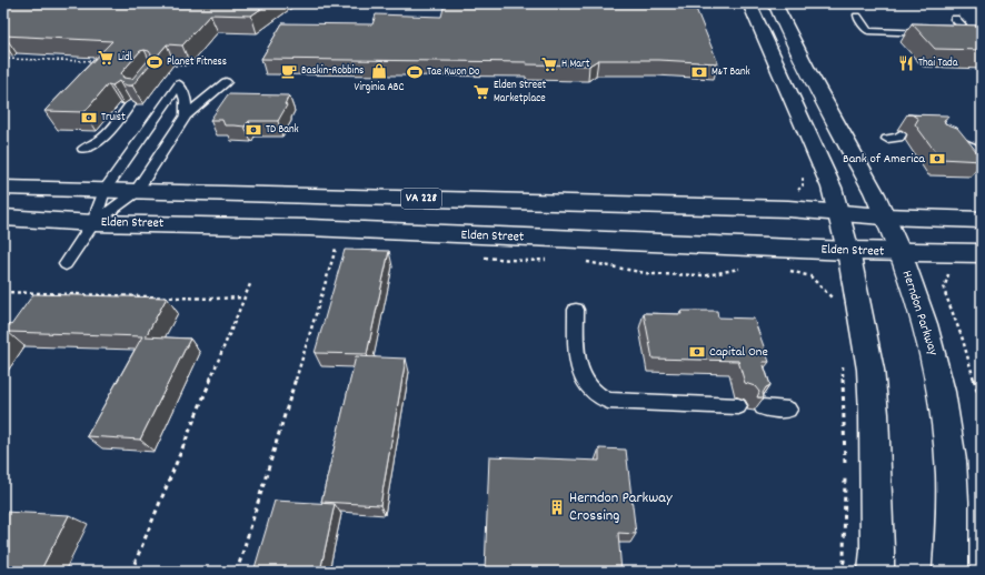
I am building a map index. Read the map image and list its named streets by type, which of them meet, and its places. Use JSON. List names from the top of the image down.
{
  "streets": {
    "main road": ["VA 228", "Elden Street", "Herndon Parkway"]
  },
  "crossings": [
    ["Elden Street", "Herndon Parkway"]
  ],
  "places": {
    "supermarket": ["Lidl", "H Mart", "Elden Street Marketplace"],
    "sports": ["Planet Fitness", "Tae Kwon Do"],
    "restaurant": ["Thai Tada"],
    "cafe": ["Baskin-Robbins"],
    "shop": ["Virginia ABC"],
    "bank": [
      "M&T Bank",
      "Truist",
      "TD Bank",
      "Bank of America",
      "Capital One"
    ],
    "building": ["Herndon Parkway Crossing"]
  }
}
